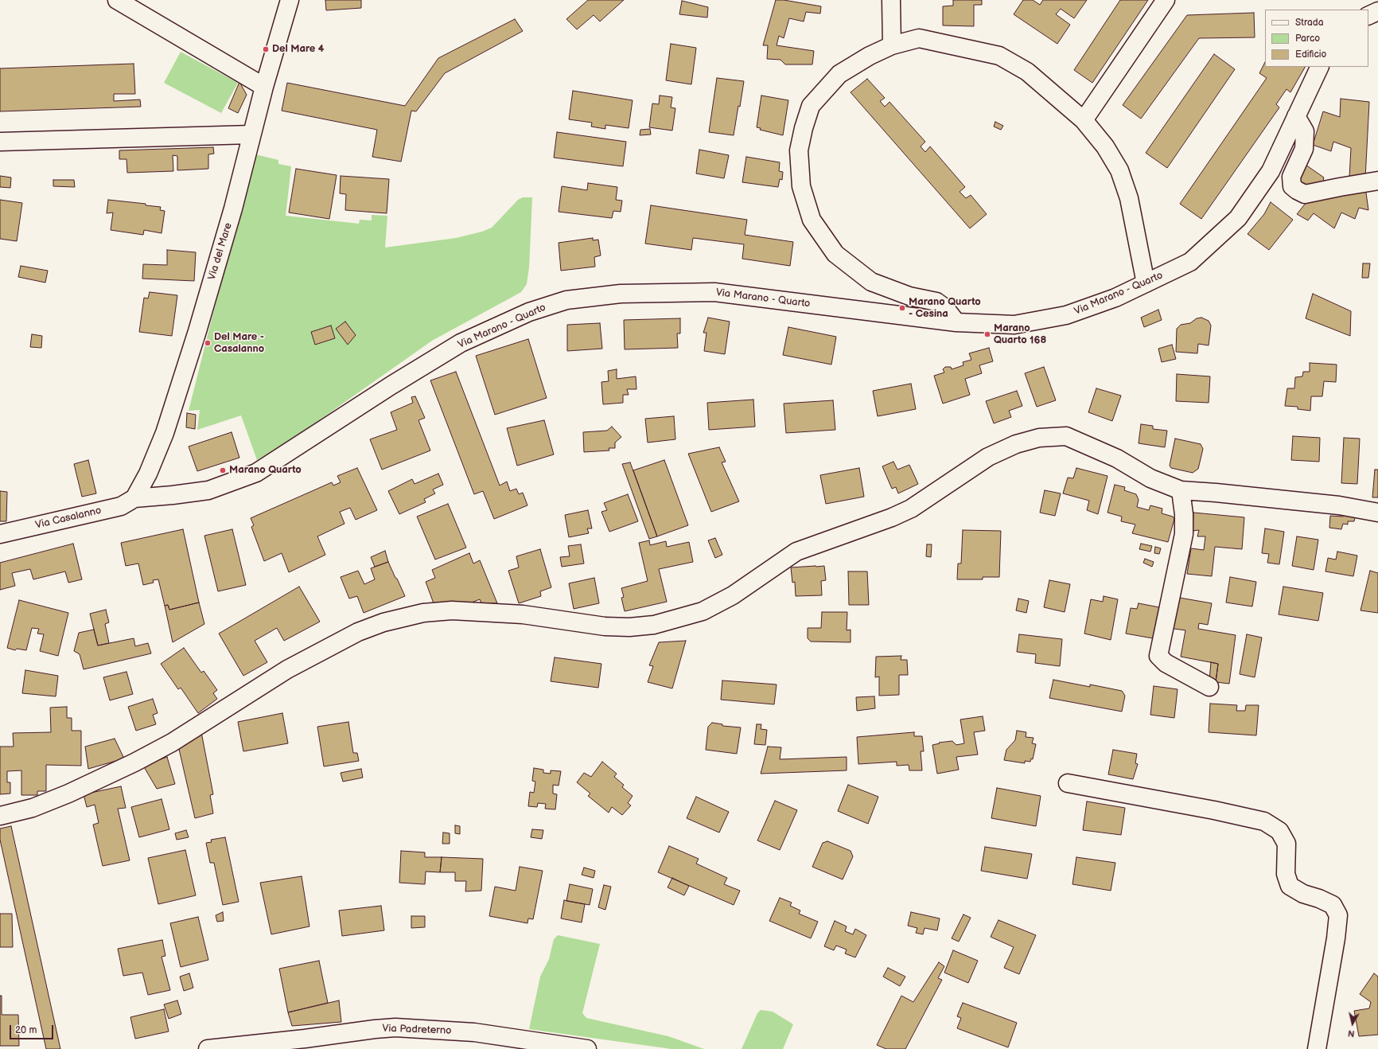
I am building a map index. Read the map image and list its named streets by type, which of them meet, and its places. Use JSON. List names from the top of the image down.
{
  "streets": {
    "street": [
      "Via del Mare",
      "Via Marano - Quarto",
      "Via Casalanno",
      "Via Padreterno"
    ]
  },
  "crossings": [
    ["Via del Mare", "Via Marano - Quarto"],
    ["Via del Mare", "Via Casalanno"],
    ["Via Marano - Quarto", "Via Casalanno"]
  ],
  "places": [
    "Del Mare 4",
    "Marano Quarto - Cesina",
    "Marano Quarto 168",
    "Del Mare - Casalanno",
    "Marano Quarto"
  ],
  "legend": ["Strada", "Parco", "Edificio"],
  "scale_bar": "20 m",
  "north": "bottom"
}
